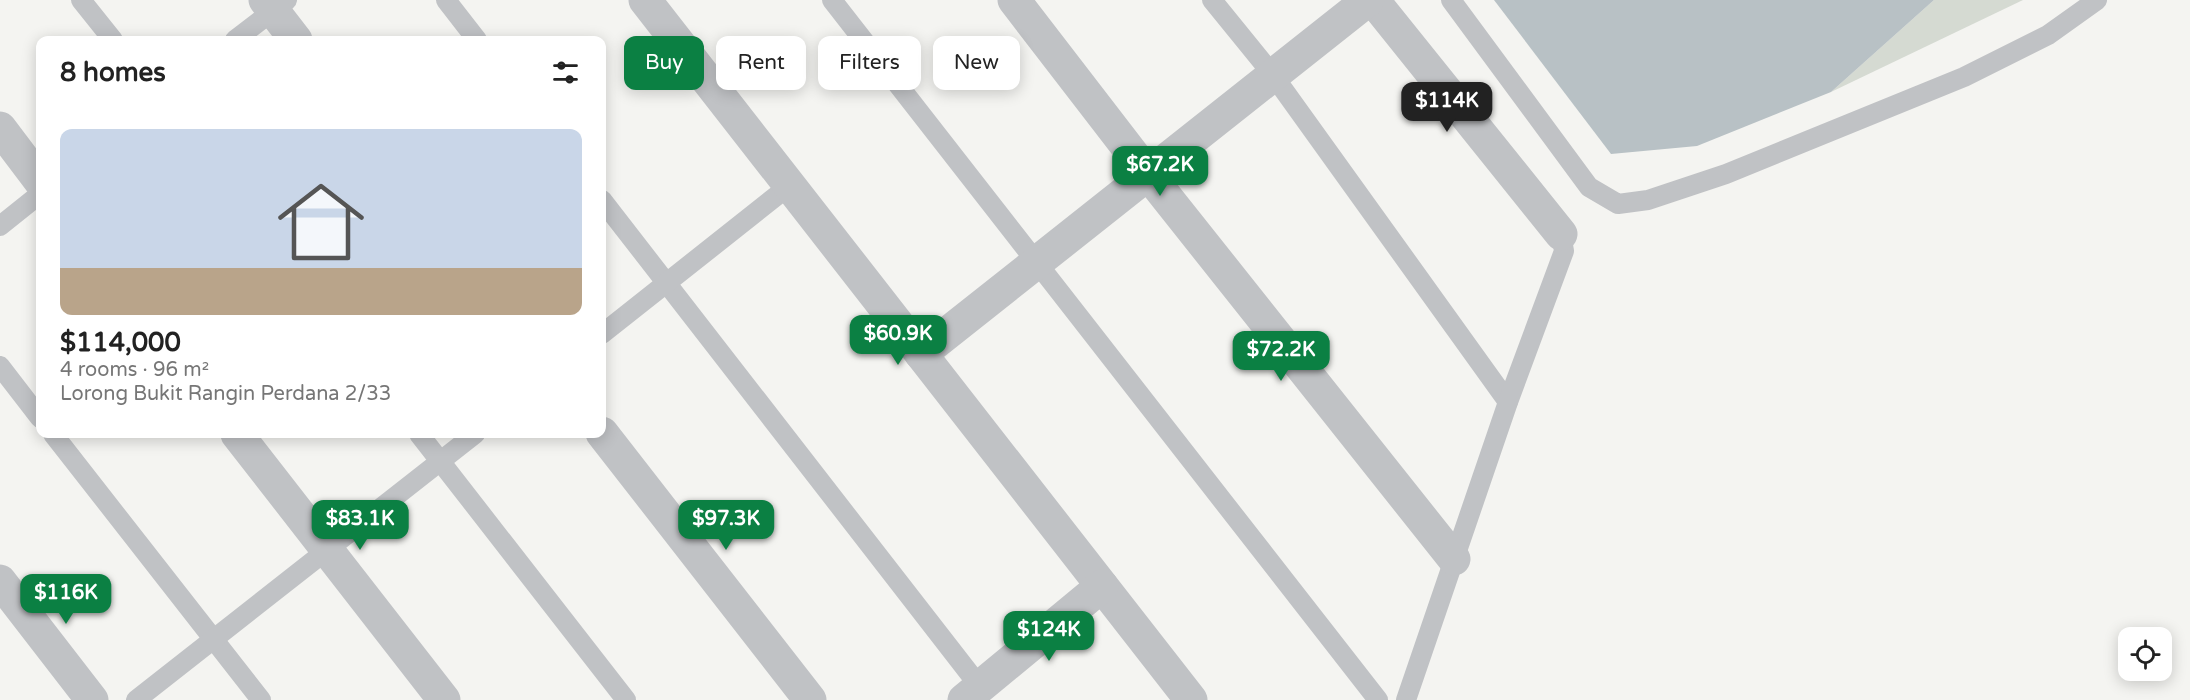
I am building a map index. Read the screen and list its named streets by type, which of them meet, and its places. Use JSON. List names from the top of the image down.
{
  "page": {
    "chip": [
      "Buy",
      "Rent",
      "Filters",
      "New"
    ],
    "heading": "8 homes",
    "price": [
      "$114K",
      "$67.2K",
      "$60.9K",
      "$72.2K",
      "$83.1K",
      "$97.3K",
      "$116K",
      "$124K"
    ],
    "list": [
      {
        "name": "$114,000",
        "note": "4 rooms · 96 m² · Lorong Bukit Rangin Perdana 2/33"
      }
    ]
  }
}
